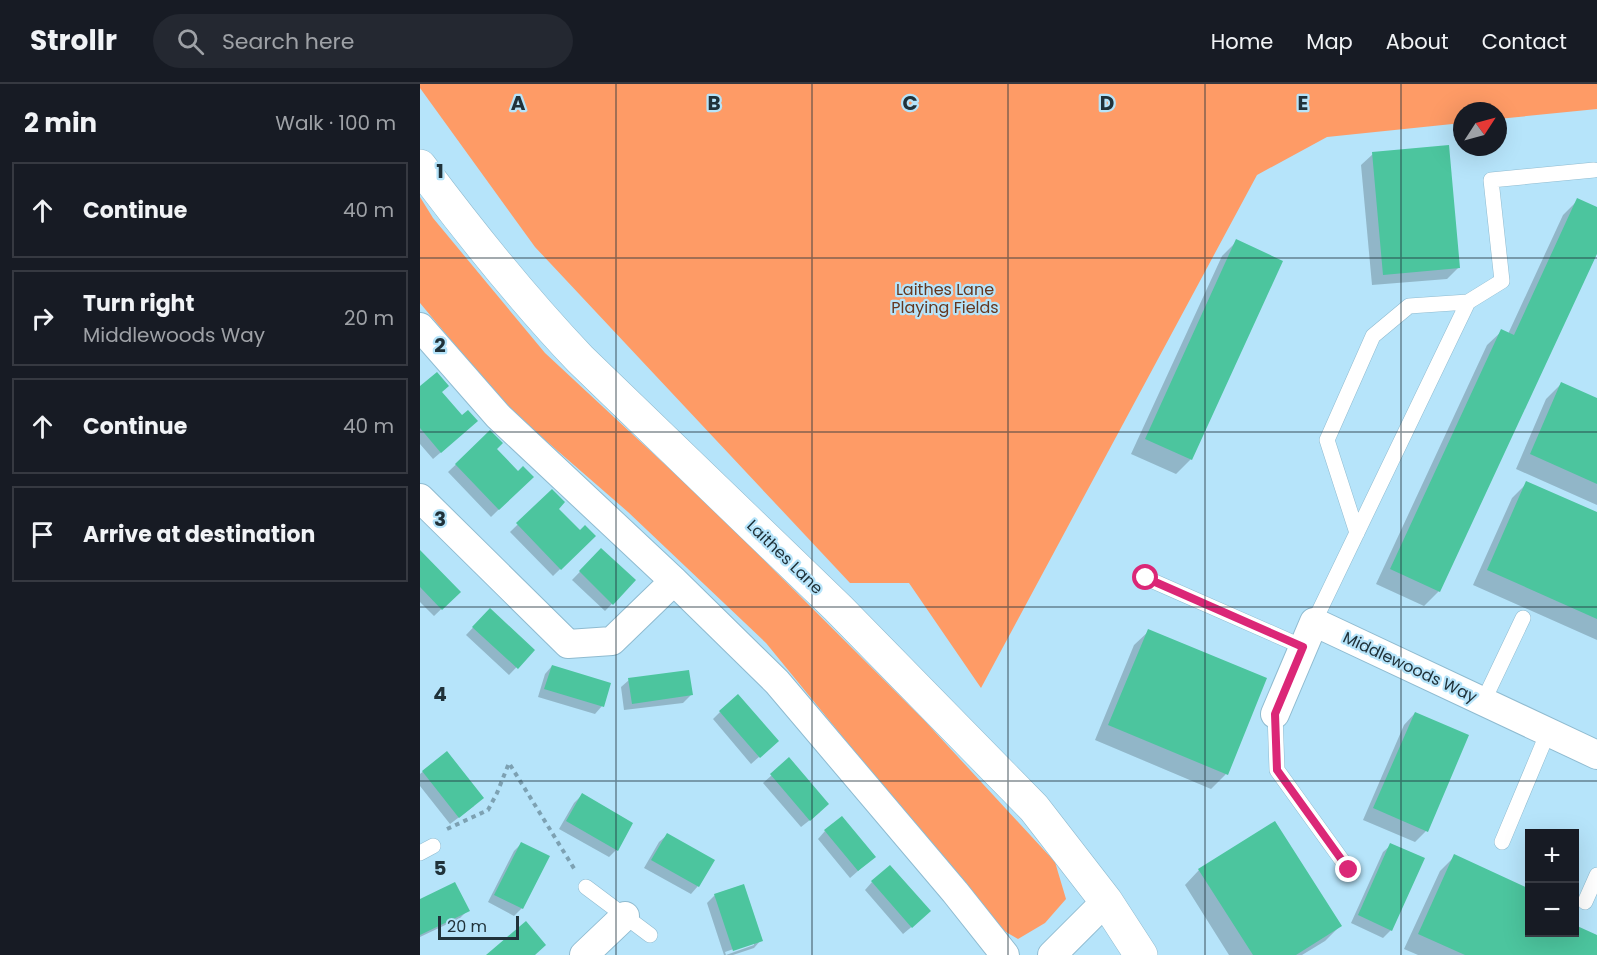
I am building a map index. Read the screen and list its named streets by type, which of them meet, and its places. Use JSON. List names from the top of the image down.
{
  "streets": {
    "main road": ["Laithes Lane"],
    "street": ["Middlewoods Way"]
  },
  "parks": ["Laithes Lane Playing Fields"],
  "scale_bar": "20 m",
  "north": "top right",
  "page": {
    "header": "Strollr",
    "search": "Search here",
    "nav": [
      "Home",
      "Map",
      "About",
      "Contact"
    ],
    "heading": ["2 min", "Walk · 100 m"],
    "list": [
      ["Continue", "40 m"],
      ["Turn right", "Middlewoods Way", "20 m"],
      ["Continue", "40 m"],
      "Arrive at destination"
    ],
    "map_buttons": ["+", "−"],
    "scale": "20 m"
  },
  "grid": {
    "columns": [
      "A",
      "B",
      "C",
      "D",
      "E"
    ],
    "rows": [
      "1",
      "2",
      "3",
      "4",
      "5"
    ]
  }
}
